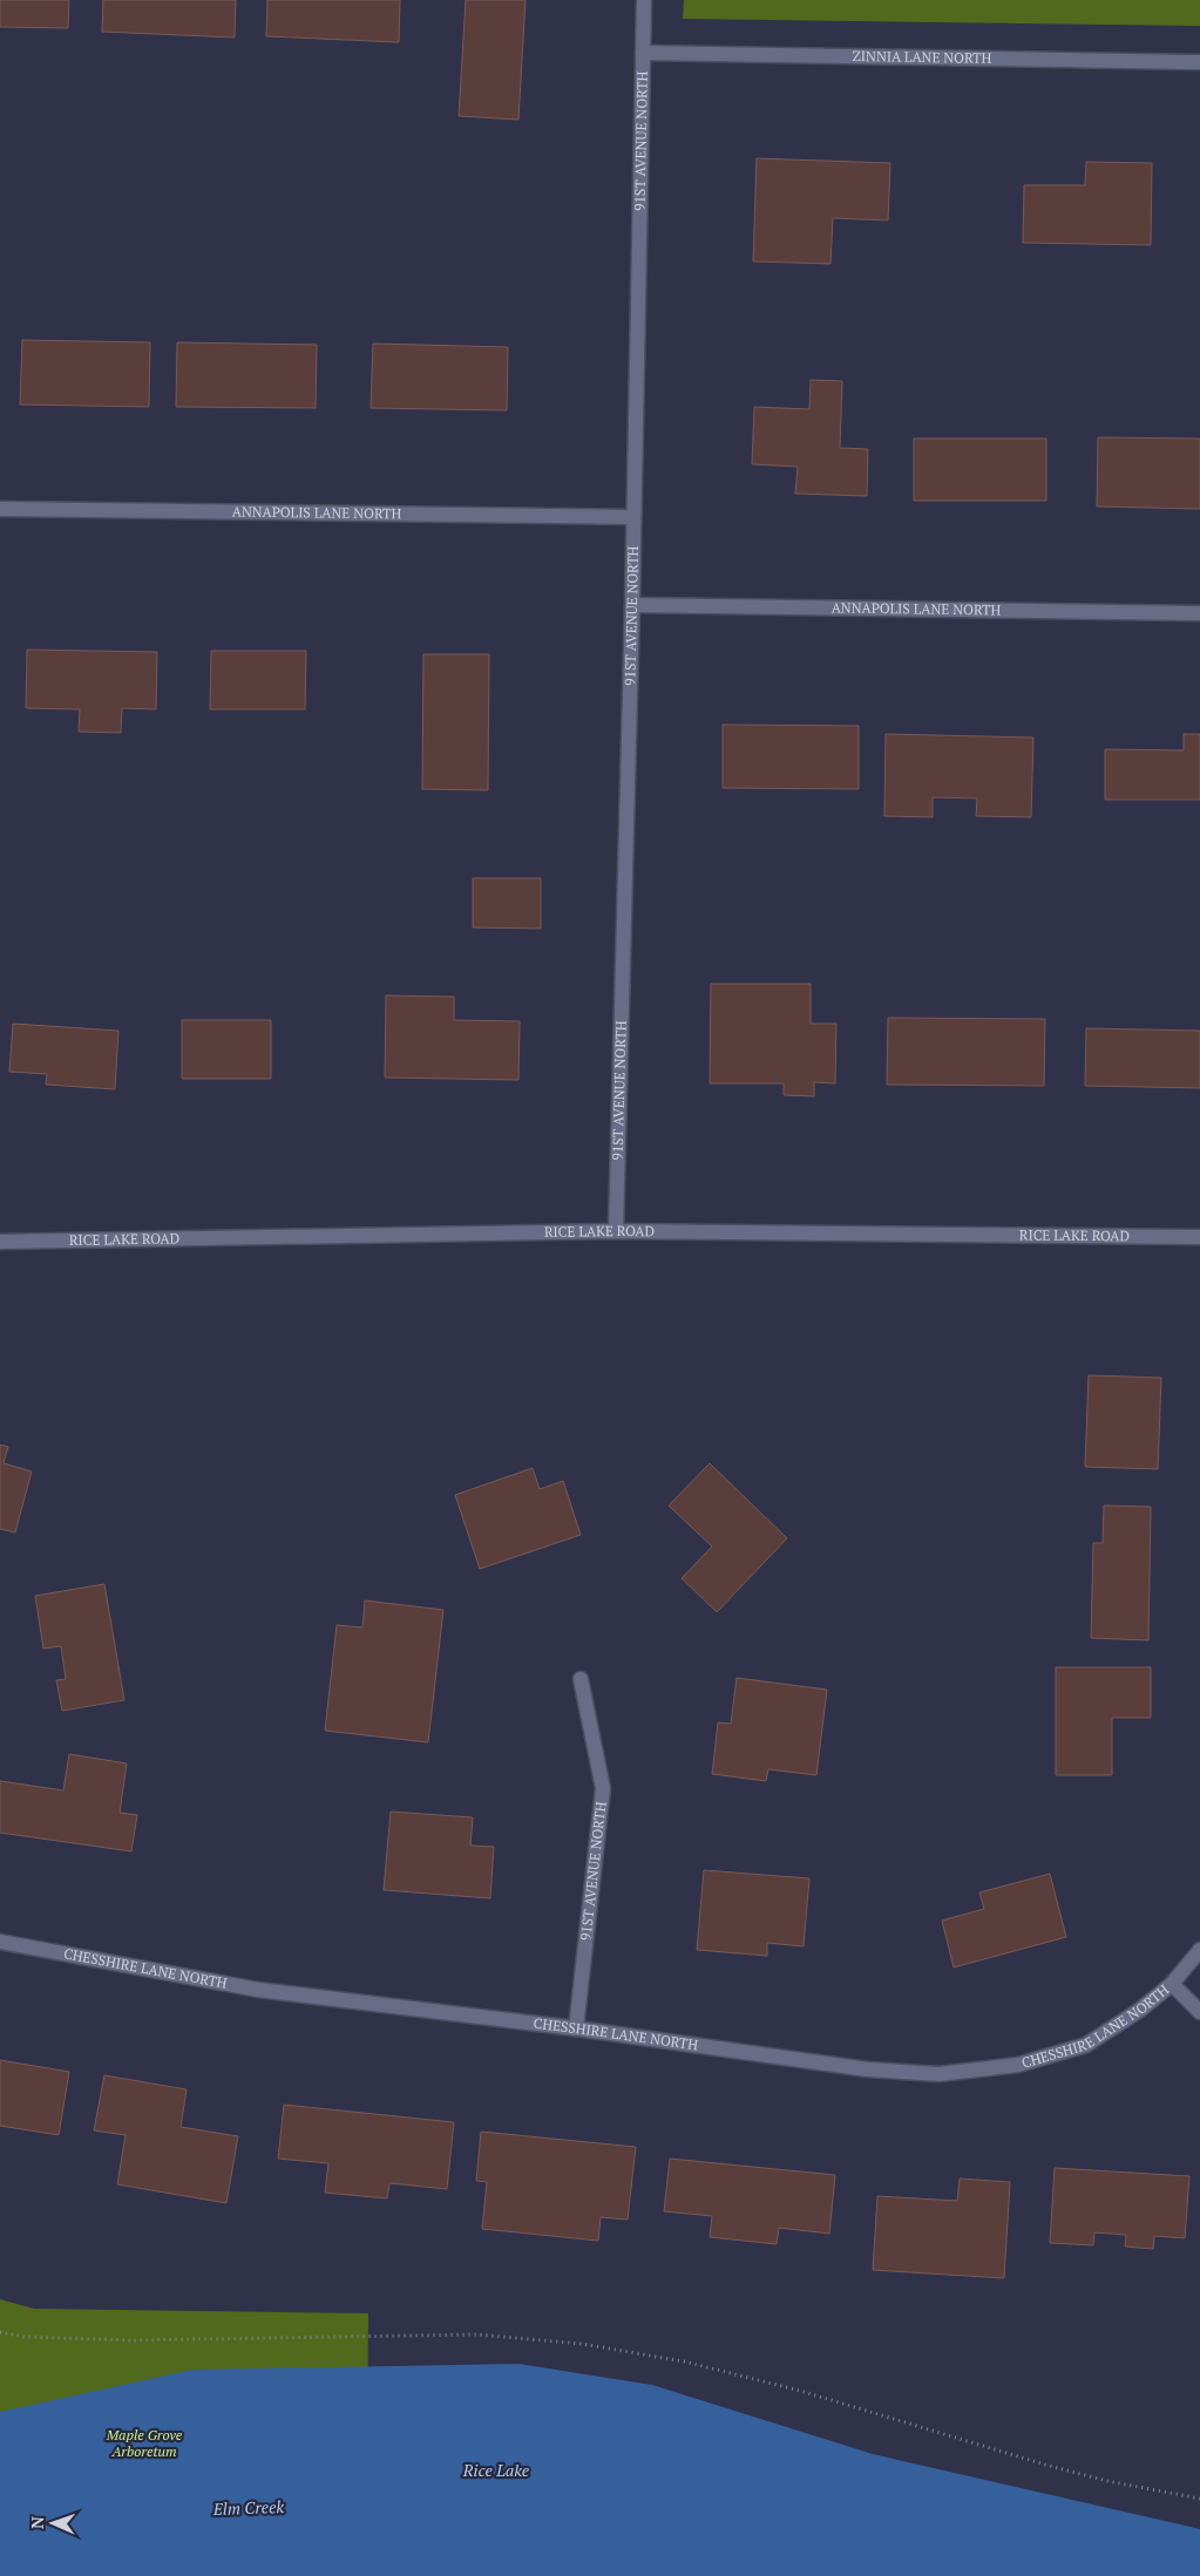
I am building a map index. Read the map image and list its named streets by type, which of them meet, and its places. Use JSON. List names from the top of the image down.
{
  "streets": {
    "street": [
      "ZINNIA LANE NORTH",
      "91ST AVENUE NORTH",
      "ANNAPOLIS LANE NORTH",
      "RICE LAKE ROAD",
      "CHESSHIRE LANE NORTH"
    ]
  },
  "crossings": [
    ["ZINNIA LANE NORTH", "91ST AVENUE NORTH"],
    ["91ST AVENUE NORTH", "ANNAPOLIS LANE NORTH"],
    ["91ST AVENUE NORTH", "RICE LAKE ROAD"],
    ["91ST AVENUE NORTH", "CHESSHIRE LANE NORTH"]
  ],
  "water": ["Rice Lake", "Elm Creek"],
  "parks": ["Maple Grove Arboretum"],
  "north": "left"
}
